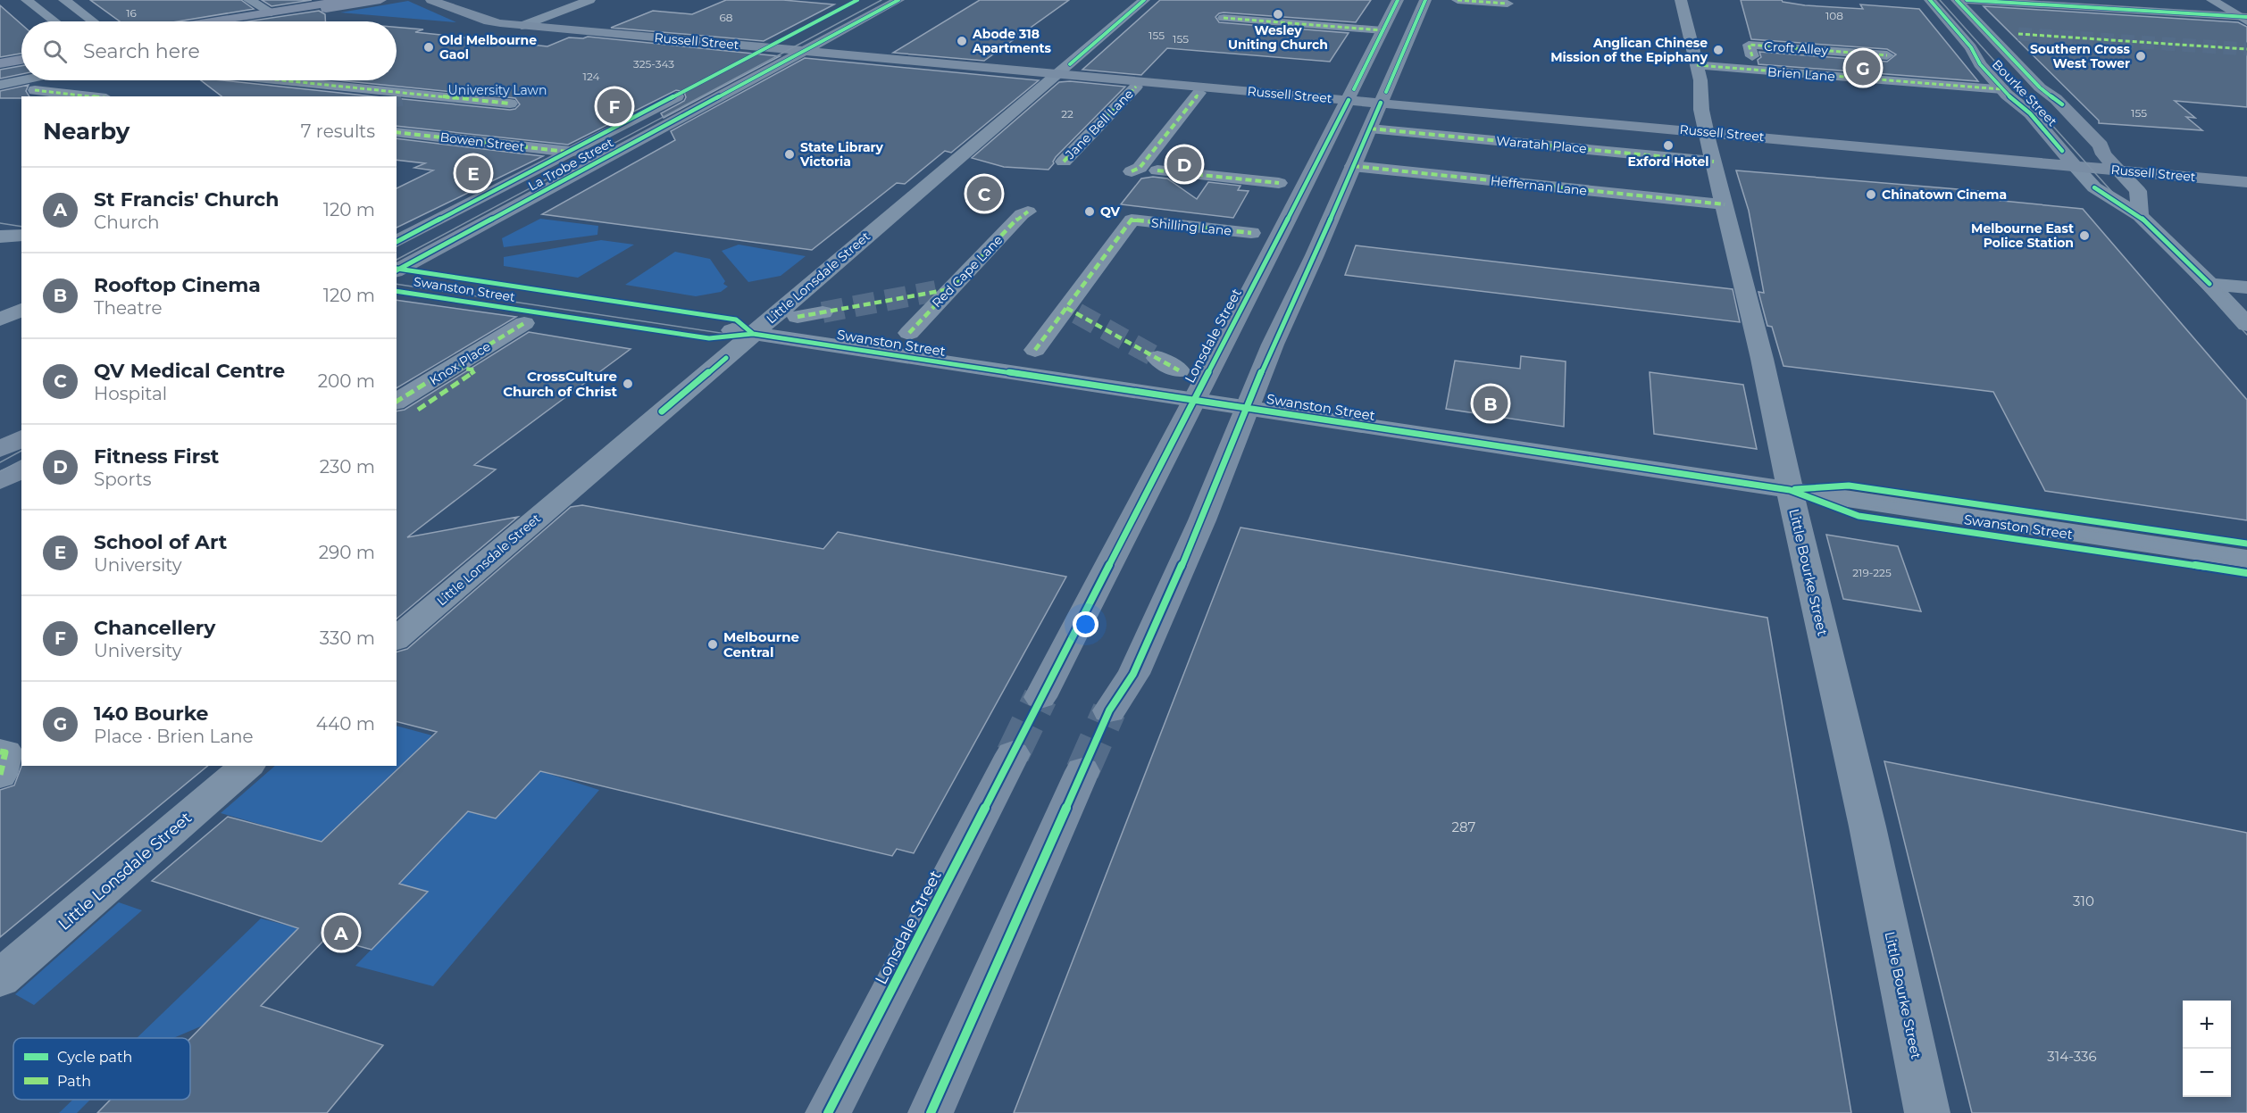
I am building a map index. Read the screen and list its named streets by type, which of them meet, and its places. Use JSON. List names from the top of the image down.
{
  "streets": {
    "main road": [
      "Russell Street",
      "Bourke Street",
      "La Trobe Street",
      "Lonsdale Street"
    ],
    "street": [
      "Croft Alley",
      "Brien Lane",
      "Jane Bell Lane",
      "Bowen Street",
      "Waratah Place",
      "Heffernan Lane",
      "Shilling Lane",
      "Red Cape Lane",
      "Little Lonsdale Street",
      "Swanston Street",
      "Knox Place",
      "Little Bourke Street"
    ]
  },
  "crossings": [
    ["Russell Street", "Bourke Street"],
    ["Russell Street", "La Trobe Street"],
    ["Russell Street", "Little Lonsdale Street"],
    ["Russell Street", "Lonsdale Street"],
    ["Russell Street", "Little Bourke Street"],
    ["Brien Lane", "Bourke Street"],
    ["Brien Lane", "Little Bourke Street"],
    ["Bowen Street", "La Trobe Street"],
    ["Waratah Place", "Lonsdale Street"],
    ["Waratah Place", "Little Bourke Street"],
    ["Heffernan Lane", "Lonsdale Street"],
    ["Heffernan Lane", "Little Bourke Street"],
    ["Little Lonsdale Street", "Swanston Street"],
    ["Swanston Street", "Lonsdale Street"],
    ["Swanston Street", "Little Bourke Street"]
  ],
  "parks": ["University Lawn"],
  "places": [
    "Wesley Uniting Church",
    "Abode 318 Apartments",
    "Old Melbourne Gaol",
    "Anglican Chinese Mission of the Epiphany",
    "Southern Cross West Tower",
    "Exford Hotel",
    "State Library Victoria",
    "Chinatown Cinema",
    "QV",
    "Melbourne East Police Station",
    "CrossCulture Church of Christ",
    "Melbourne Central"
  ],
  "house_numbers": [
    "16",
    "108",
    "68",
    "155",
    "155",
    "325-343",
    "124",
    "155",
    "22",
    "219-225",
    "287",
    "310",
    "314-336"
  ],
  "legend": ["Cycle path", "Path"],
  "page": {
    "search": "Search here",
    "pins": [
      "G",
      "F",
      "D",
      "E",
      "C",
      "B",
      "A"
    ],
    "heading": ["Nearby", "7 results"],
    "list": [
      {
        "mark": "A",
        "name": "St Francis' Church",
        "note": "Church",
        "value": "120 m"
      },
      {
        "mark": "B",
        "name": "Rooftop Cinema",
        "note": "Theatre",
        "value": "120 m"
      },
      {
        "mark": "C",
        "name": "QV Medical Centre",
        "note": "Hospital",
        "value": "200 m"
      },
      {
        "mark": "D",
        "name": "Fitness First",
        "note": "Sports",
        "value": "230 m"
      },
      {
        "mark": "E",
        "name": "School of Art",
        "note": "University",
        "value": "290 m"
      },
      {
        "mark": "F",
        "name": "Chancellery",
        "note": "University",
        "value": "330 m"
      },
      {
        "mark": "G",
        "name": "140 Bourke",
        "note": "Place · Brien Lane",
        "value": "440 m"
      }
    ],
    "map_buttons": ["+", "−"]
  }
}
